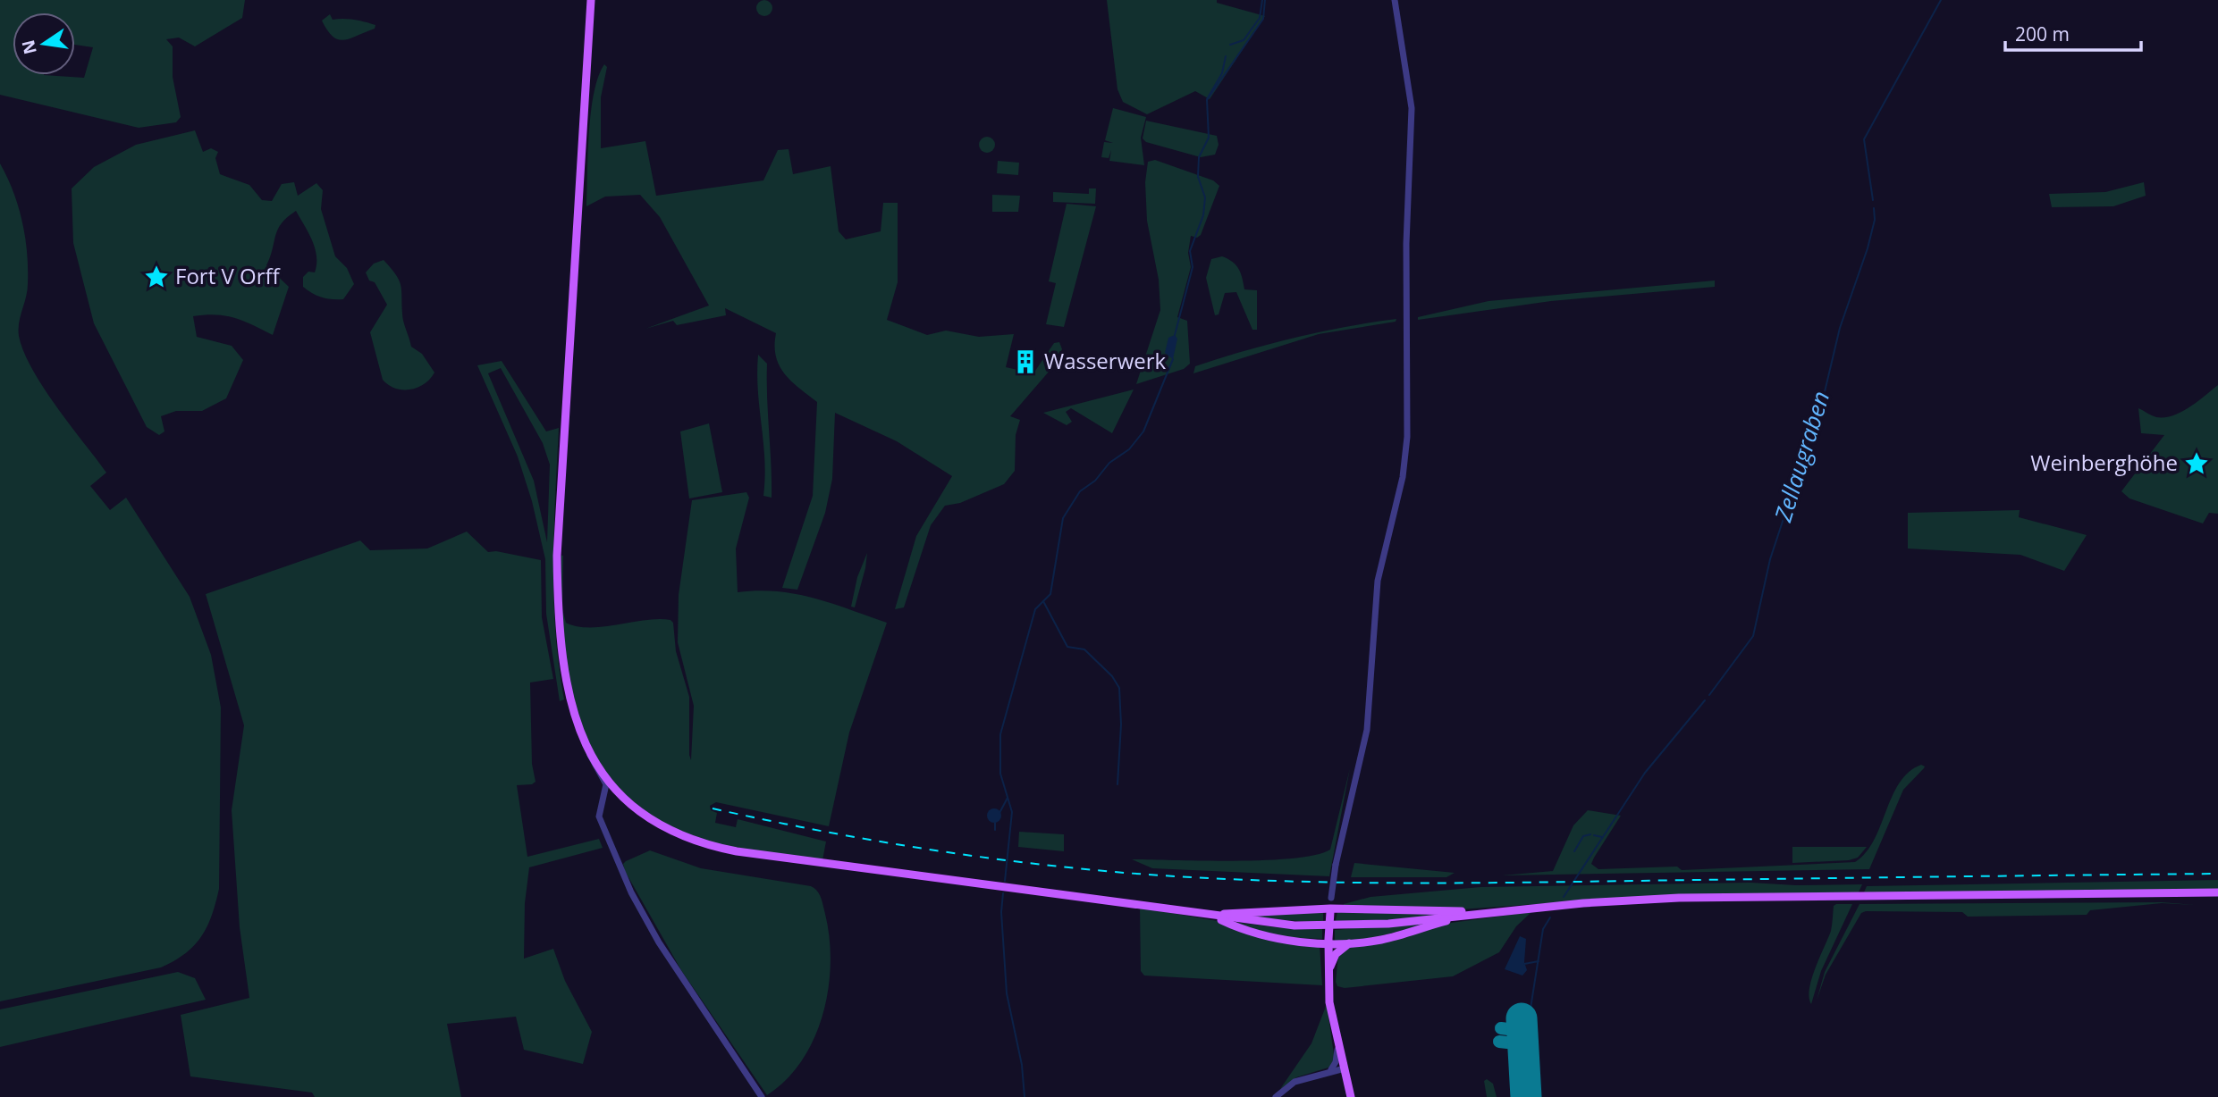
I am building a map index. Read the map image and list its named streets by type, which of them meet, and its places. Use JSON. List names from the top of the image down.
{
  "water": ["Zellaugraben"],
  "places": {
    "place": ["Fort V Orff", "Weinberghöhe"],
    "building": ["Wasserwerk"]
  },
  "scale_bar": "200 m",
  "north": "left"
}
